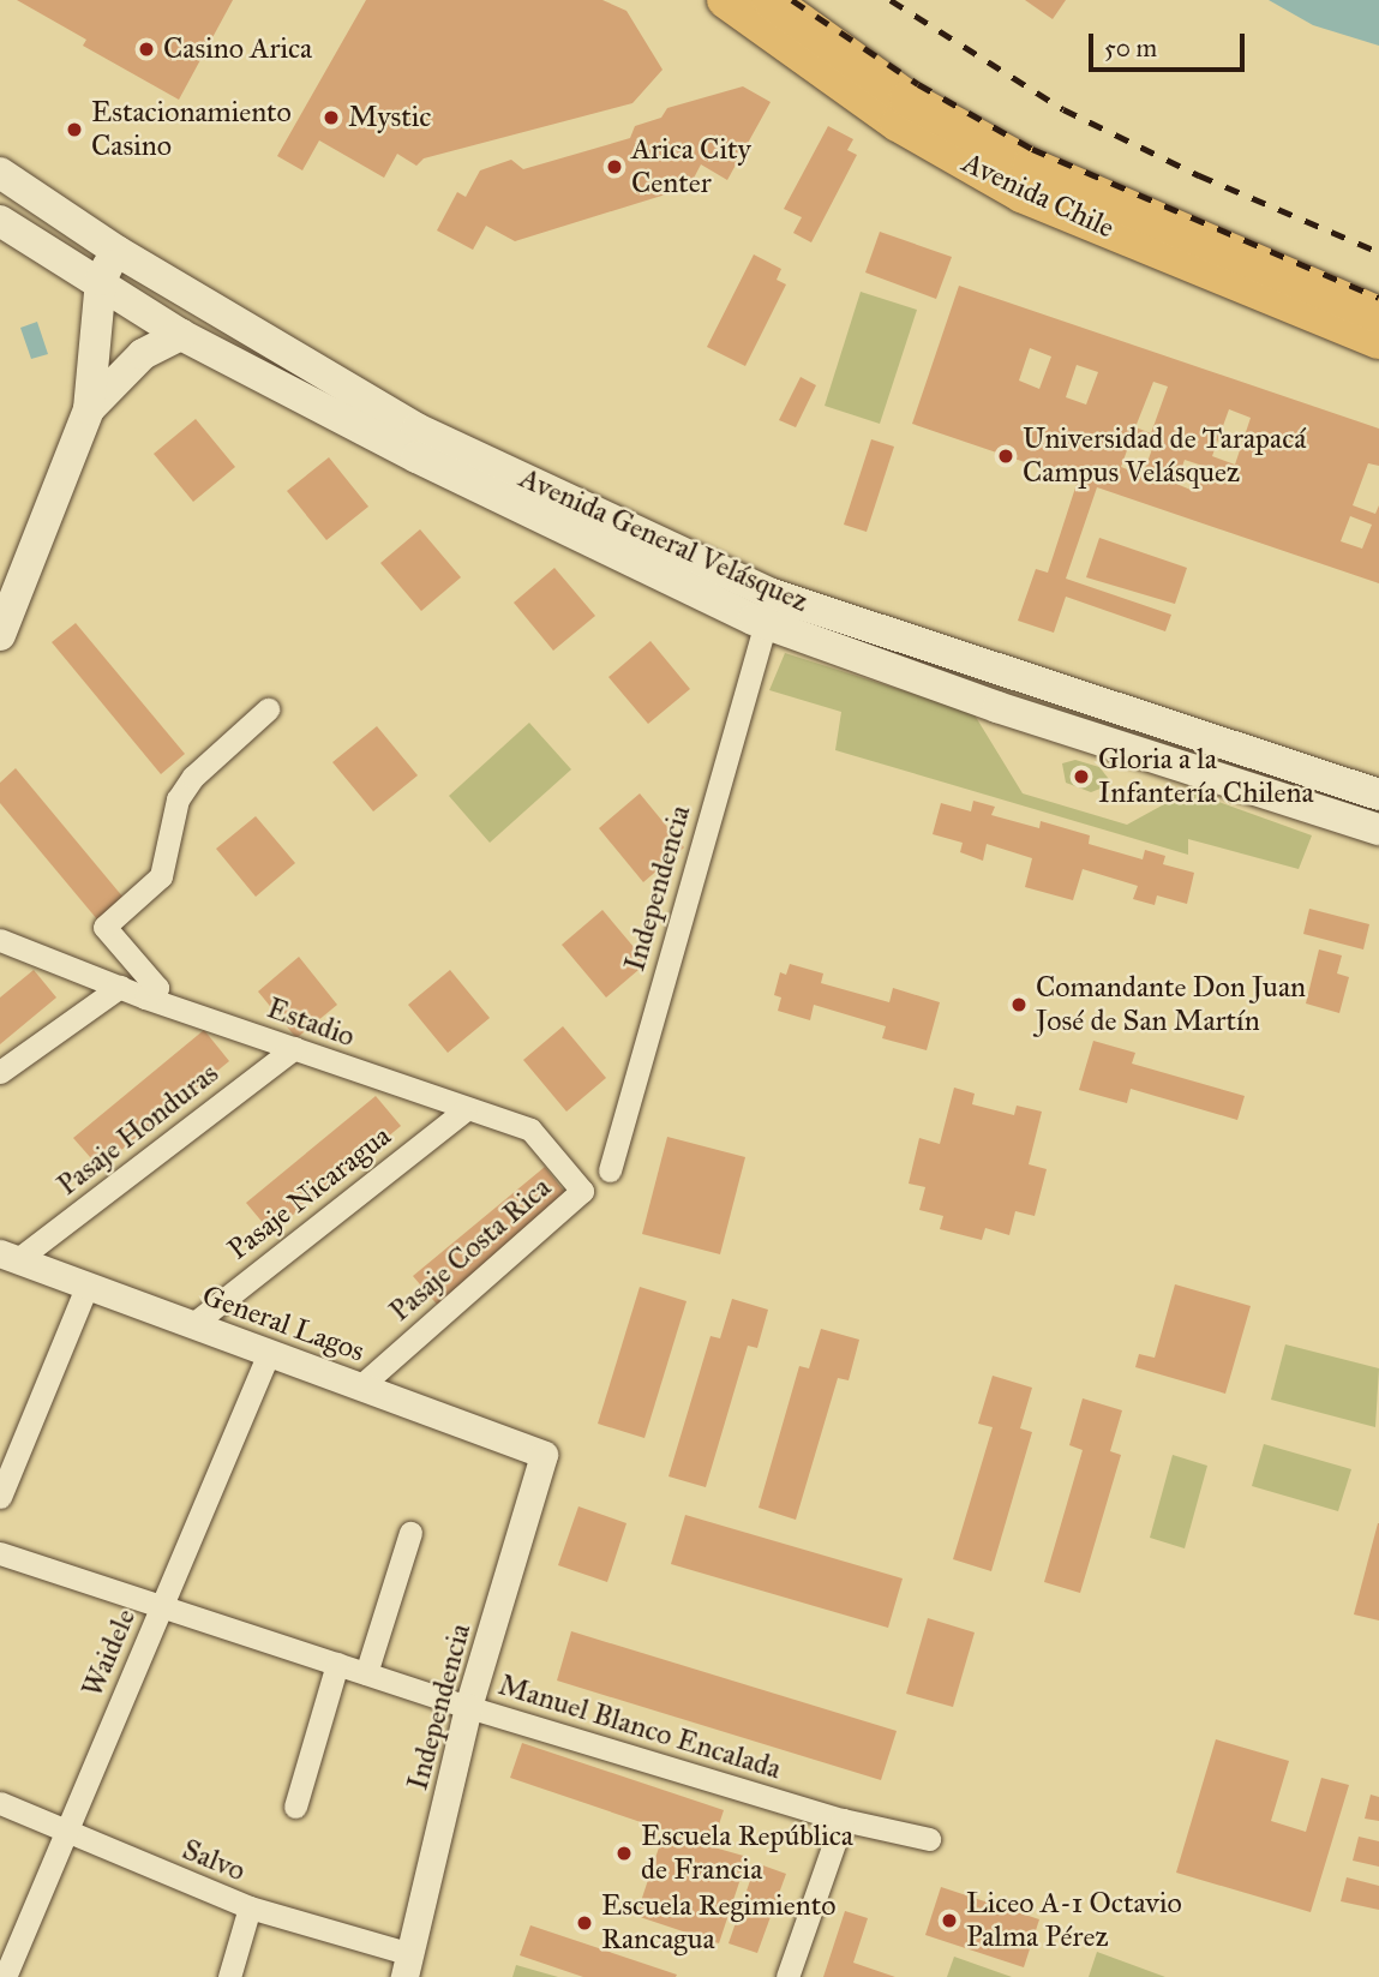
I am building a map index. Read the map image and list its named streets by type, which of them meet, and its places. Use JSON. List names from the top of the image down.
{
  "streets": {
    "main road": ["Avenida Chile", "Avenida General Velásquez"],
    "street": [
      "Independencia",
      "Estadio",
      "Pasaje Honduras",
      "Pasaje Nicaragua",
      "Pasaje Costa Rica",
      "General Lagos",
      "Waidele",
      "Manuel Blanco Encalada",
      "Salvo"
    ]
  },
  "crossings": [
    ["Avenida General Velásquez", "Independencia"],
    ["Independencia", "General Lagos"],
    ["Independencia", "Manuel Blanco Encalada"],
    ["Independencia", "Salvo"],
    ["Estadio", "Pasaje Honduras"],
    ["Estadio", "Pasaje Nicaragua"],
    ["Estadio", "Pasaje Costa Rica"],
    ["Pasaje Honduras", "General Lagos"],
    ["Pasaje Nicaragua", "General Lagos"],
    ["Pasaje Costa Rica", "General Lagos"],
    ["General Lagos", "Waidele"],
    ["Waidele", "Manuel Blanco Encalada"],
    ["Waidele", "Salvo"]
  ],
  "places": [
    "Casino Arica",
    "Mystic",
    "Estacionamiento Casino",
    "Arica City Center",
    "Universidad de Tarapacá Campus Velásquez",
    "Gloria a la Infantería Chilena",
    "Comandante Don Juan José de San Martín",
    "Escuela República de Francia",
    "Liceo A-1 Octavio Palma Pérez",
    "Escuela Regimiento Rancagua"
  ],
  "scale_bar": "50 m"
}
